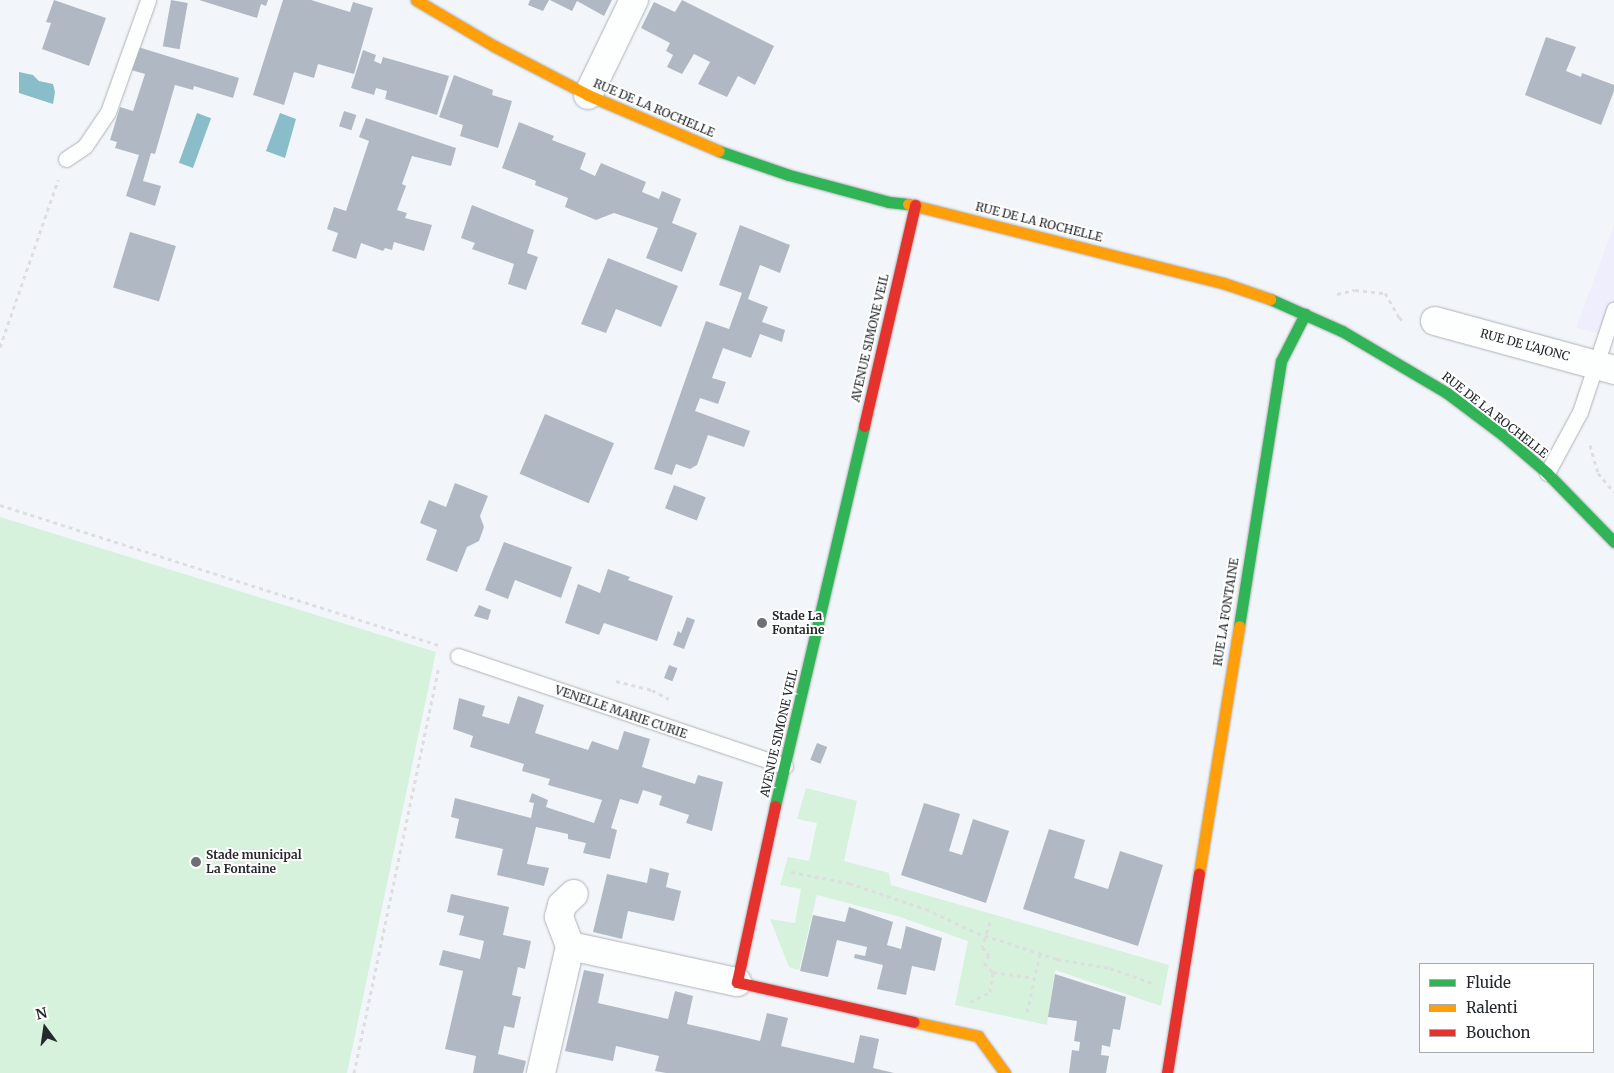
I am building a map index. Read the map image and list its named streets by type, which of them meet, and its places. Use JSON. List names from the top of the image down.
{
  "streets": {
    "street": [
      "RUE DE LA ROCHELLE",
      "AVENUE SIMONE VEIL",
      "RUE DE L'AJONC",
      "RUE LA FONTAINE"
    ],
    "lane": ["VENELLE MARIE CURIE"]
  },
  "crossings": [
    ["RUE DE LA ROCHELLE", "AVENUE SIMONE VEIL"],
    ["RUE DE LA ROCHELLE", "RUE LA FONTAINE"],
    ["AVENUE SIMONE VEIL", "VENELLE MARIE CURIE"]
  ],
  "places": ["Stade La Fontaine", "Stade municipal La Fontaine"],
  "legend": ["Fluide", "Ralenti", "Bouchon"],
  "north": "top"
}
